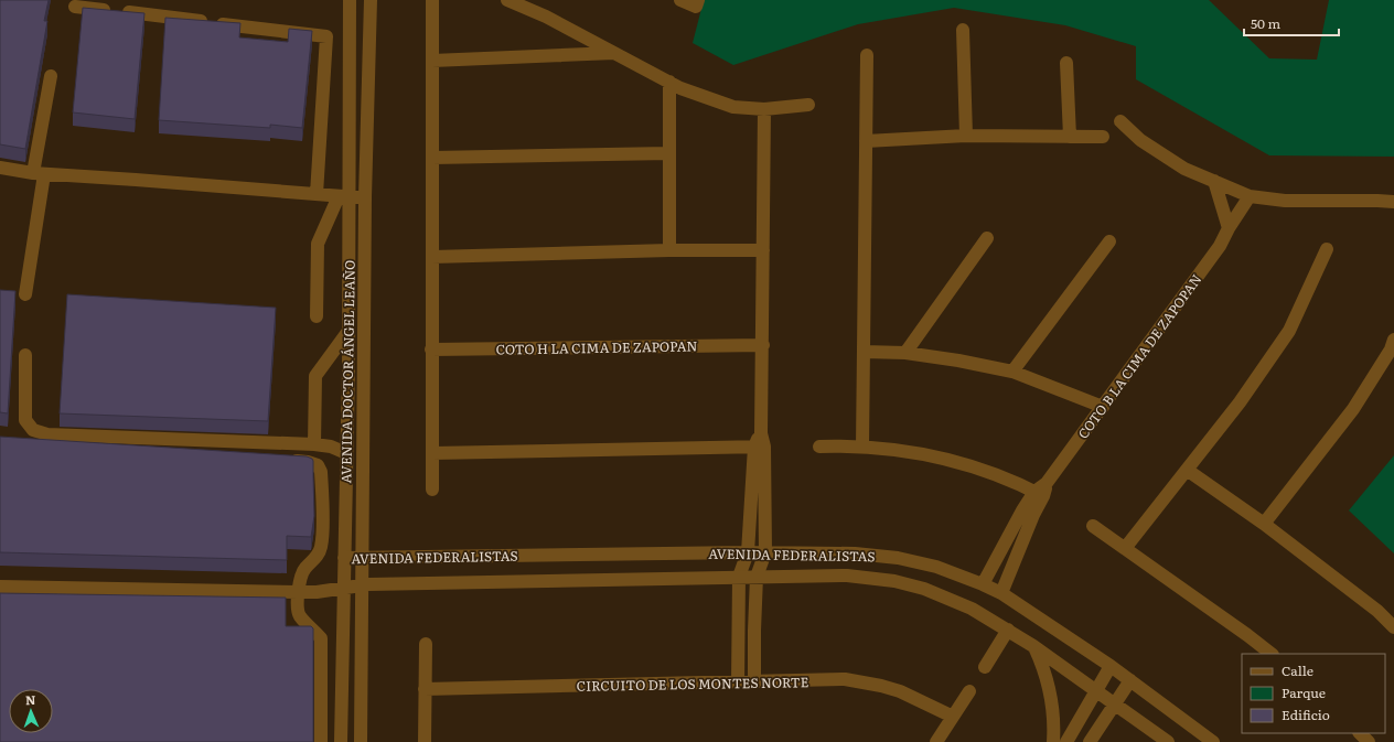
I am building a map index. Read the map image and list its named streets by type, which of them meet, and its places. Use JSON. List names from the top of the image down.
{
  "streets": {
    "street": [
      "COTO H LA CIMA DE ZAPOPAN",
      "COTO B LA CIMA DE ZAPOPAN",
      "AVENIDA DOCTOR ÁNGEL LEAÑO",
      "AVENIDA FEDERALISTAS",
      "CIRCUITO DE LOS MONTES NORTE"
    ]
  },
  "crossings": [
    ["COTO B LA CIMA DE ZAPOPAN", "AVENIDA FEDERALISTAS"],
    ["AVENIDA DOCTOR ÁNGEL LEAÑO", "AVENIDA FEDERALISTAS"]
  ],
  "legend": ["Calle", "Parque", "Edificio"],
  "scale_bar": "50 m",
  "north": "top"
}
